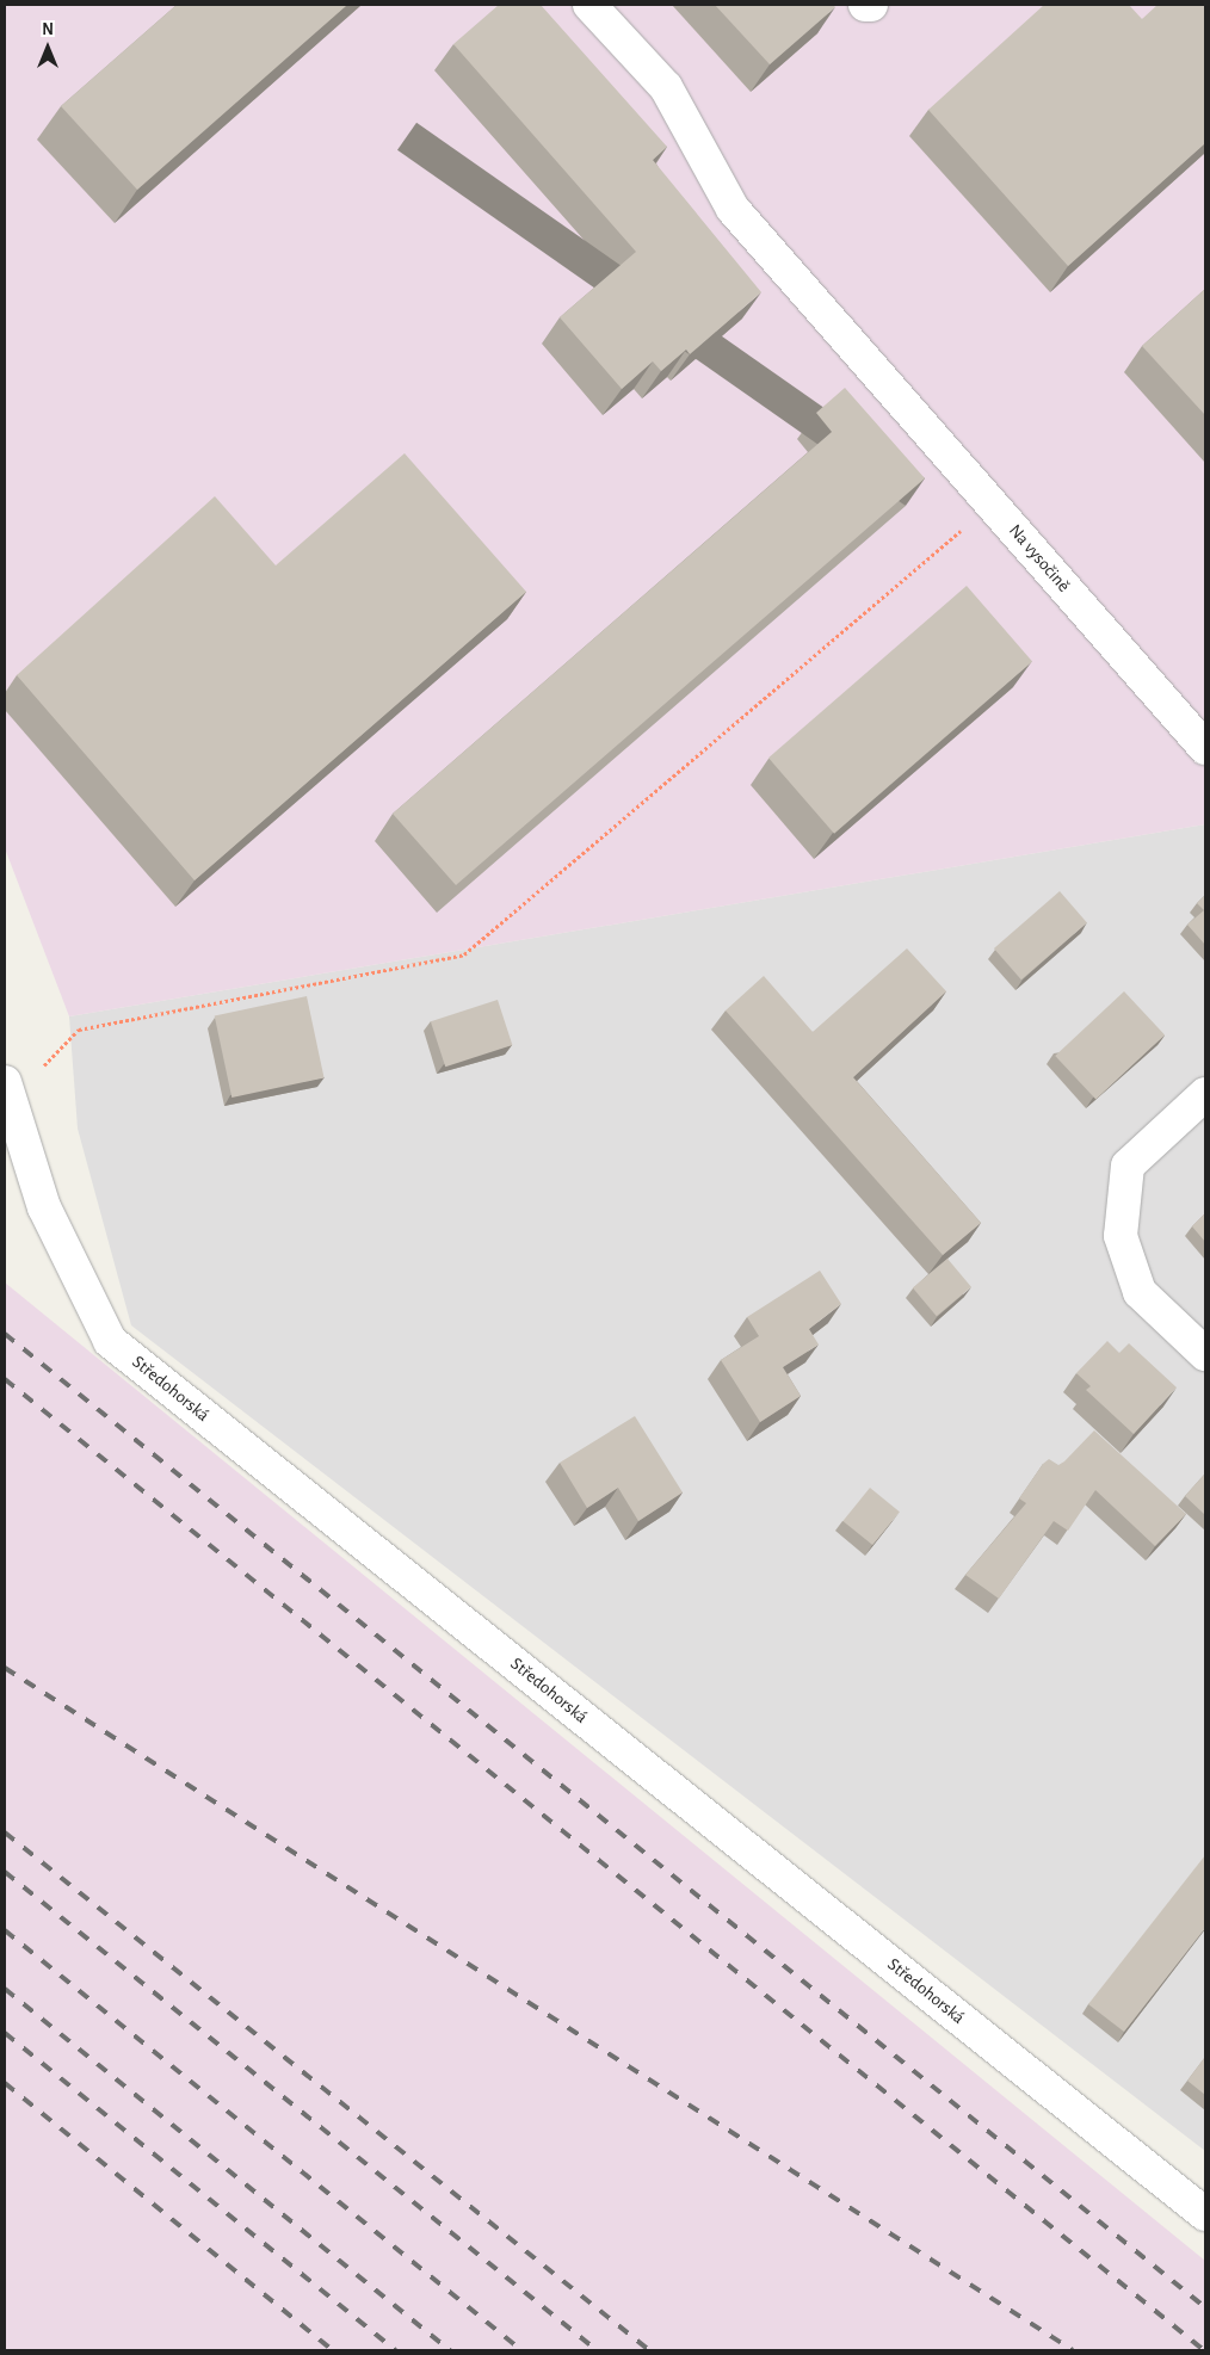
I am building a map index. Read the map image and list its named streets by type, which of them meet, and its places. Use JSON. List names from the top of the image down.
{
  "streets": {
    "street": ["Na vysočině", "Středohorská"]
  },
  "north": "top"
}
